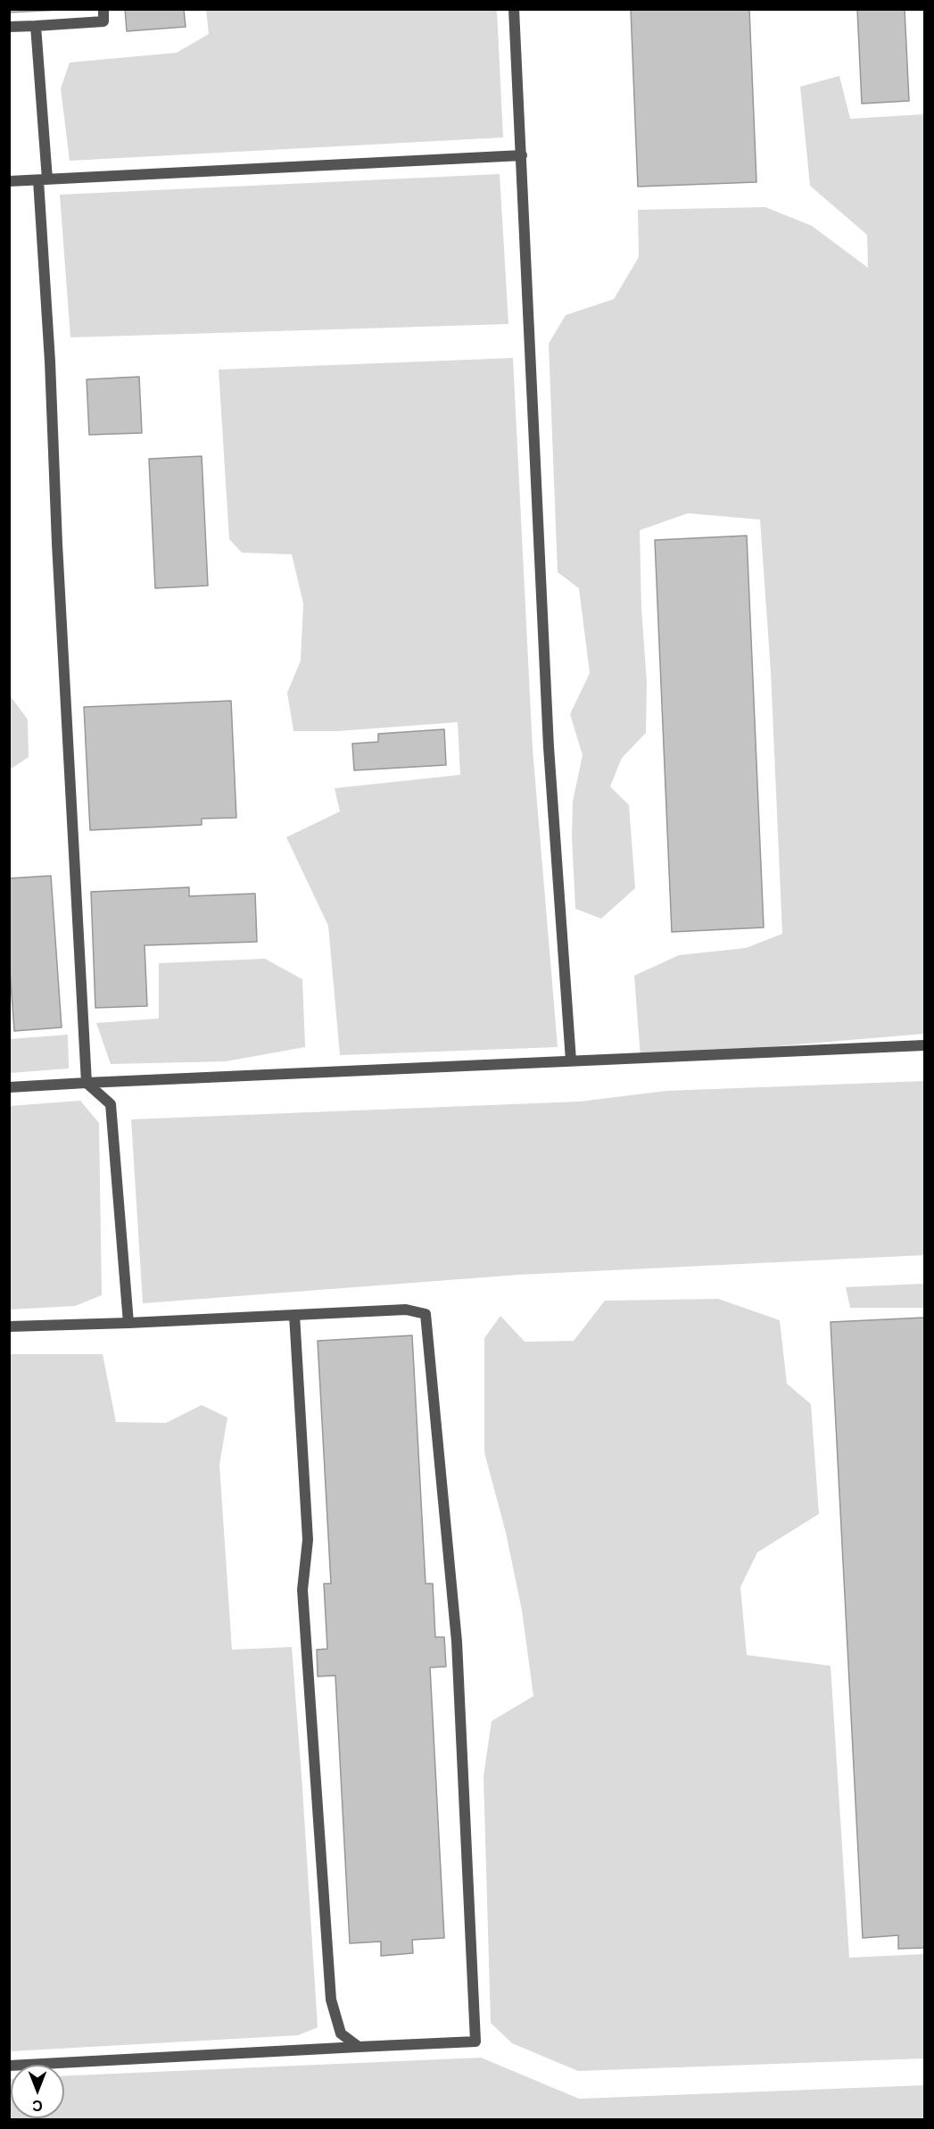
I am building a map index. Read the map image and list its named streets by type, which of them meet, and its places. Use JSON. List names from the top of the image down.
{
  "north": "bottom"
}
